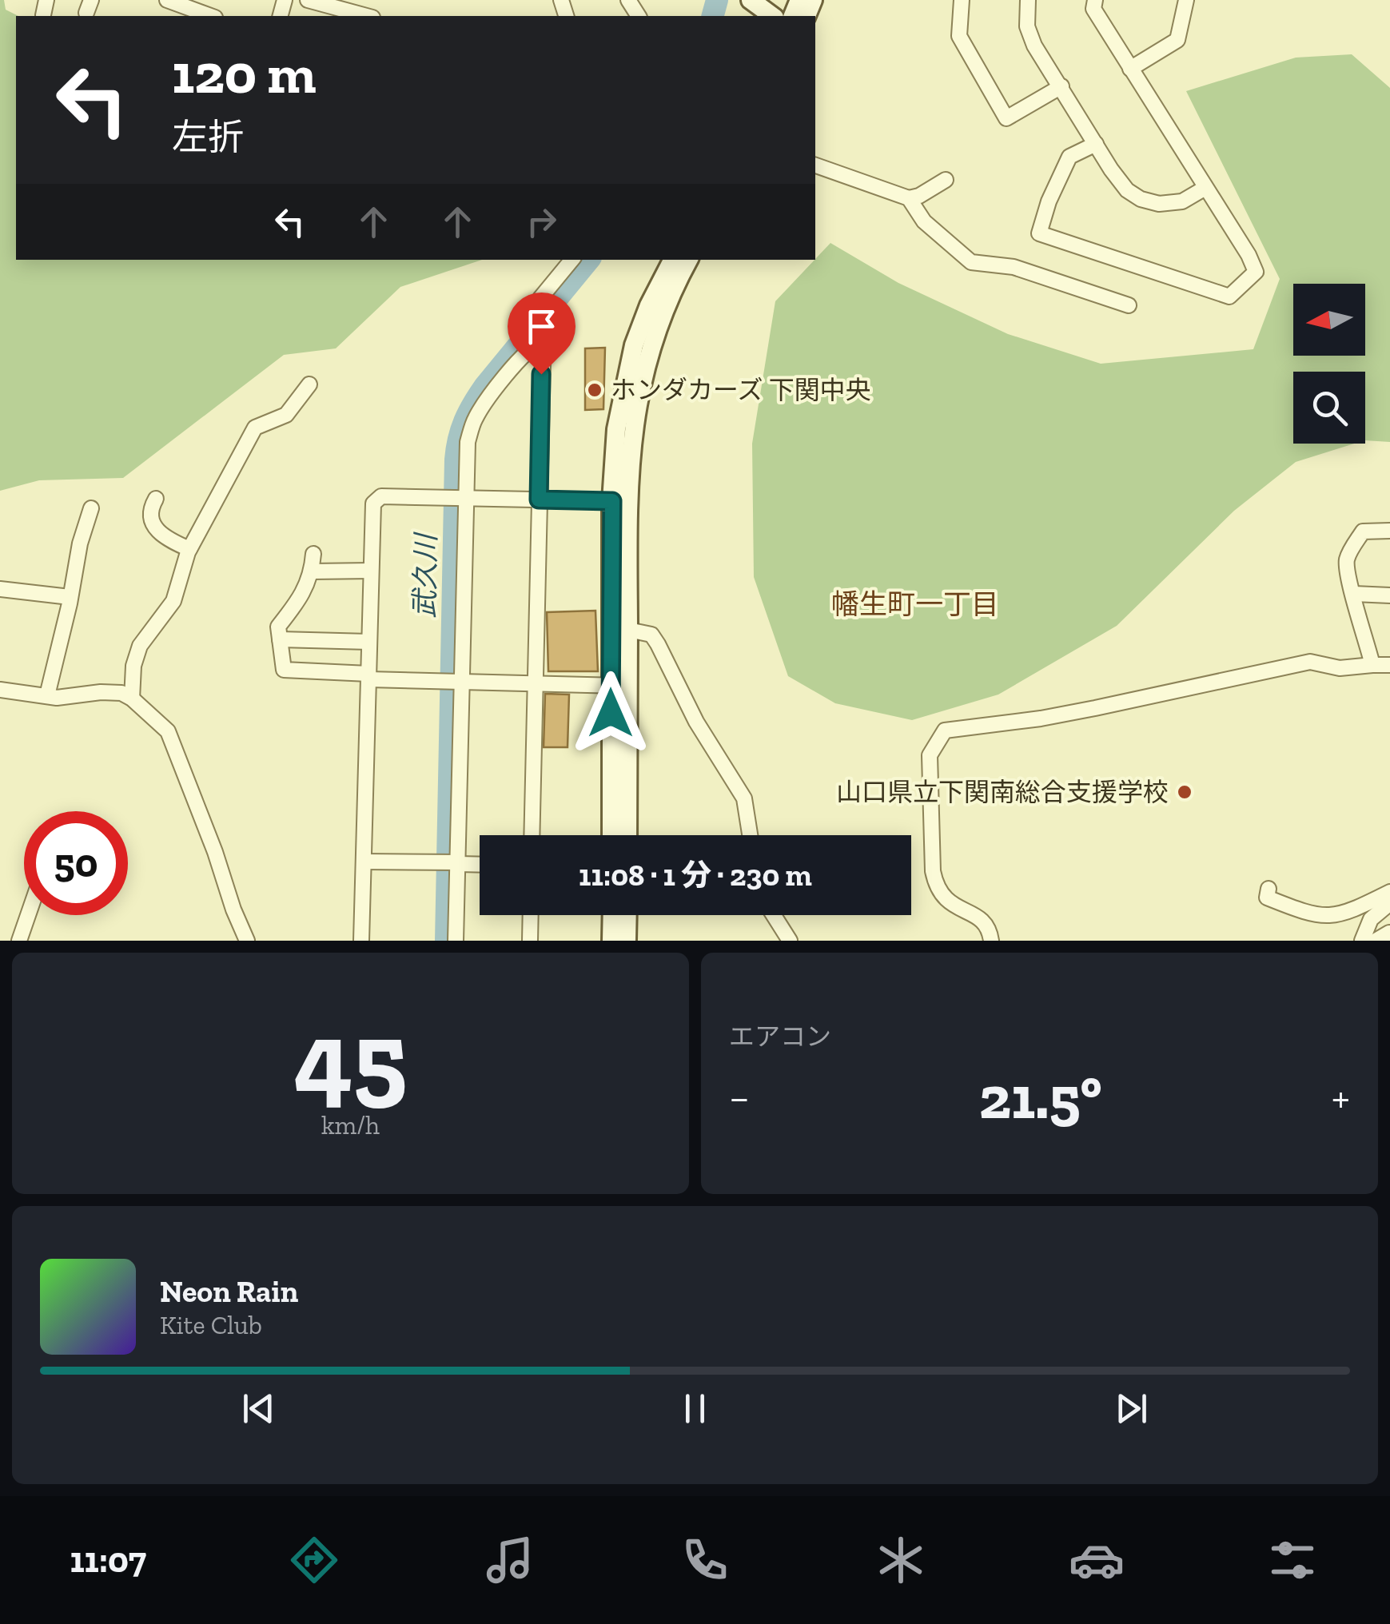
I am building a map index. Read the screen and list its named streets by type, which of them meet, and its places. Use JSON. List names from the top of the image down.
{
  "districts": ["幡生町一丁目"],
  "water": ["武久川"],
  "places": ["ホンダカーズ 下関中央", "山口県立下関南総合支援学校"],
  "north": "left",
  "page": {
    "turn": ["120 m", "左折"],
    "limit": "50",
    "trip": "11:08 · 1 分 · 230 m",
    "tile": [
      ["45", "km/h"],
      "エアコン"
    ],
    "heat": ["−", "21.5°", "+"],
    "song": ["Neon Rain", "Kite Club"],
    "tabs": "11:07"
  }
}
